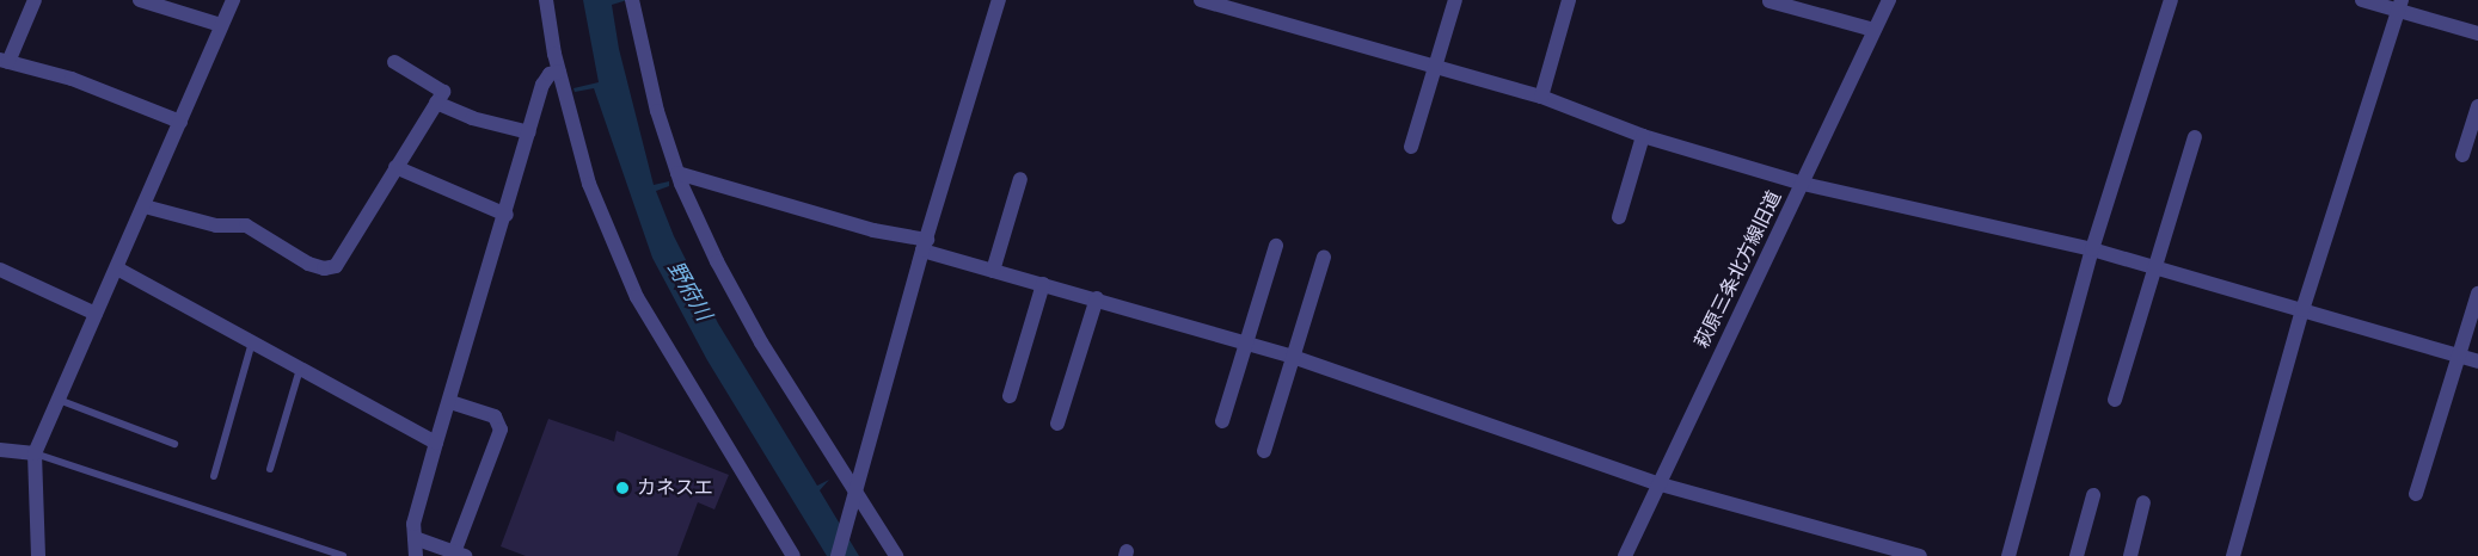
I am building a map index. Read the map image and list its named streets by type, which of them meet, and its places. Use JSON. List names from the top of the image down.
{
  "streets": {
    "street": ["萩原三条北方線旧道"]
  },
  "water": ["野府川"],
  "places": ["カネスエ"]
}
